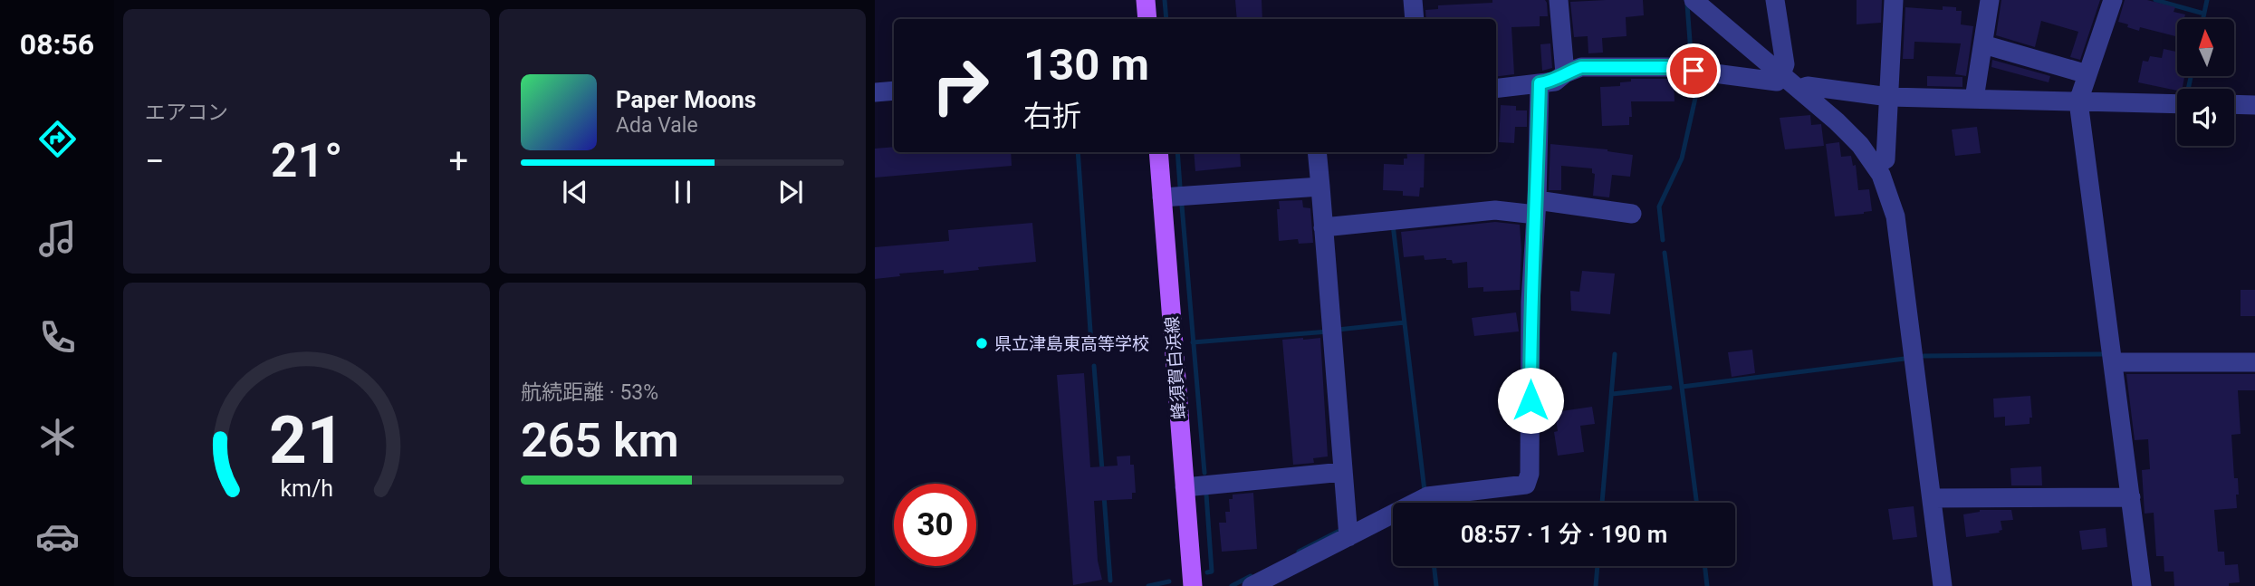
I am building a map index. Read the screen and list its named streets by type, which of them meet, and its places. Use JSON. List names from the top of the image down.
{
  "streets": {
    "main road": ["蜂須賀白浜線"]
  },
  "places": ["県立津島東高等学校"],
  "north": "top",
  "page": {
    "tabs": "08:56",
    "tile": [
      "エアコン",
      ["航続距離 · 53%", "265 km"]
    ],
    "turn": ["130 m", "右折"],
    "song": ["Paper Moons", "Ada Vale"],
    "heat": ["−", "21°", "+"],
    "limit": "30",
    "trip": "08:57 · 1 分 · 190 m",
    "gauge": ["21", "km/h"]
  }
}
